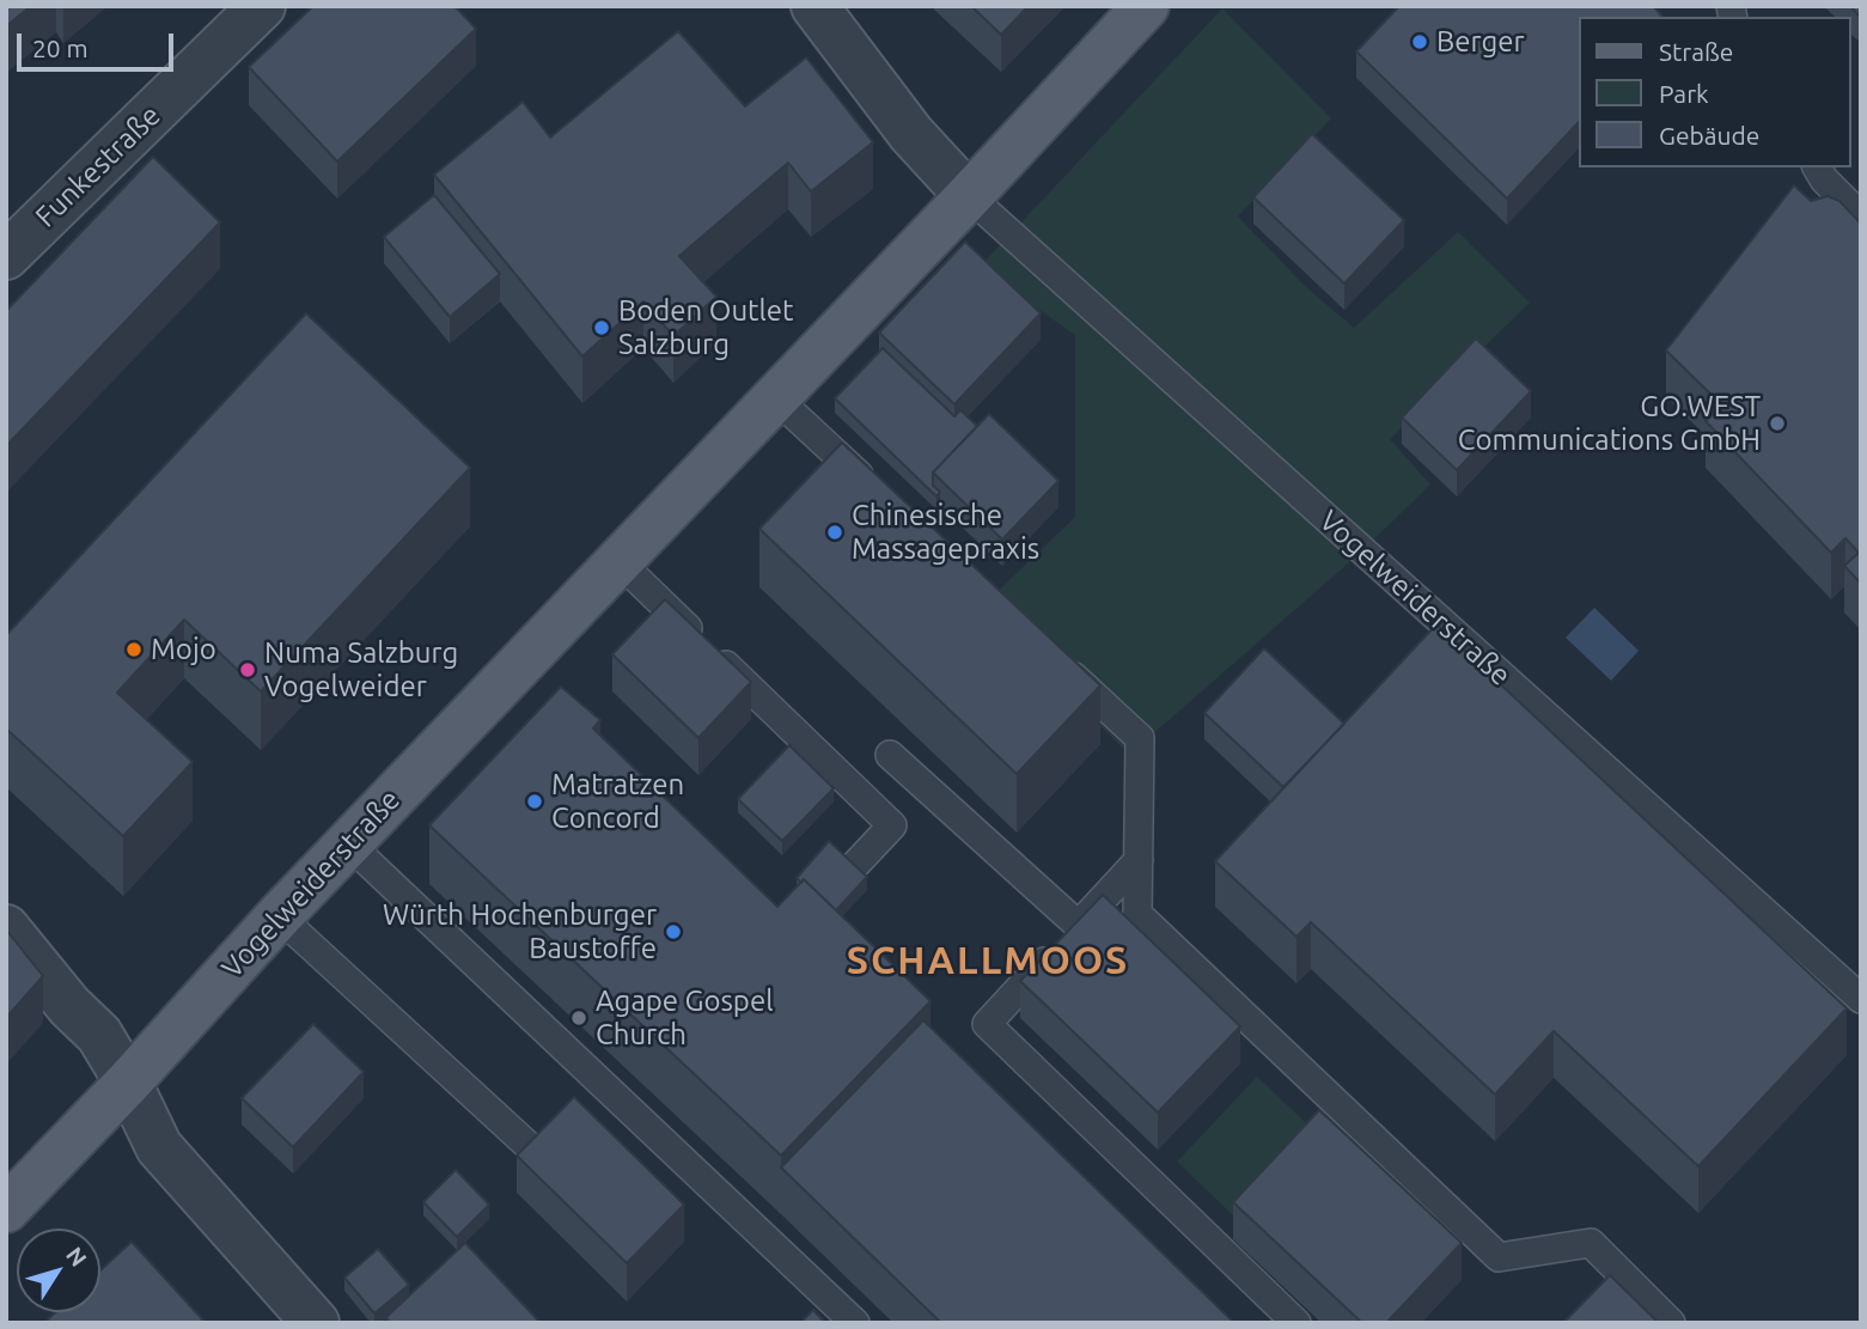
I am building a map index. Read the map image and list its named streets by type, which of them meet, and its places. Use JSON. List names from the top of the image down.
{
  "streets": {
    "main road": ["Vogelweiderstraße"],
    "street": ["Funkestraße"]
  },
  "districts": ["SCHALLMOOS"],
  "places": [
    "Berger",
    "Boden Outlet Salzburg",
    "GO.WEST Communications GmbH",
    "Chinesische Massagepraxis",
    "Mojo",
    "Numa Salzburg Vogelweider",
    "Matratzen Concord",
    "Würth Hochenburger Baustoffe",
    "Agape Gospel Church"
  ],
  "legend": ["Straße", "Park", "Gebäude"],
  "scale_bar": "20 m",
  "north": "top right"
}
